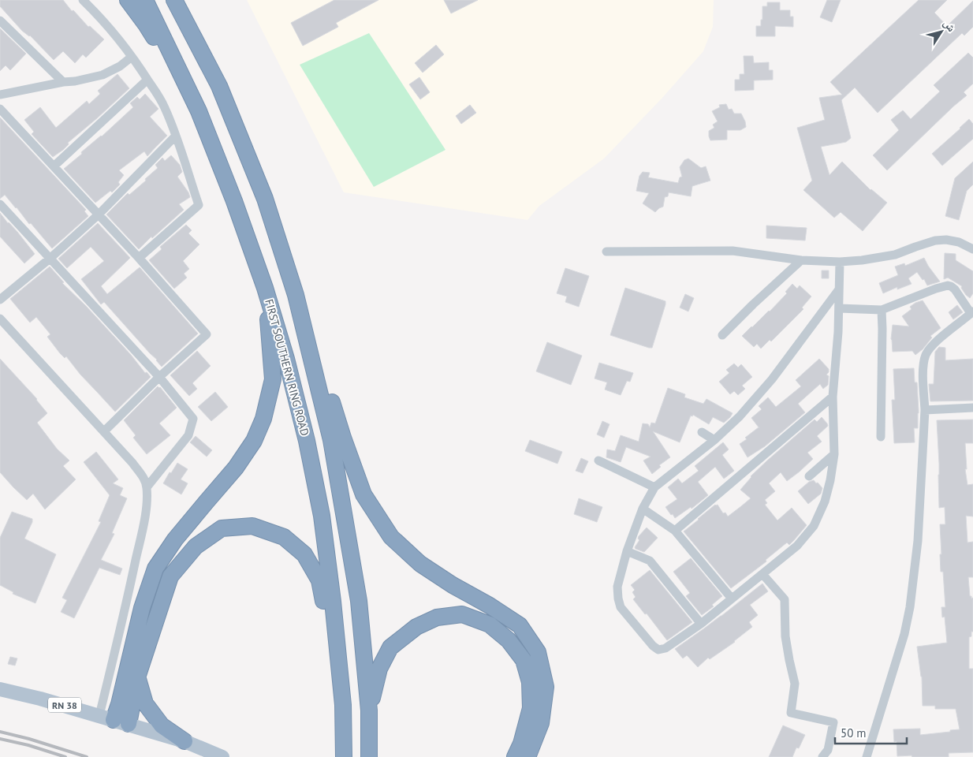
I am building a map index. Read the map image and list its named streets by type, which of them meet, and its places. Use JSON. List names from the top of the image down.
{
  "streets": {
    "highway": ["FIRST SOUTHERN RING ROAD"],
    "main road": ["RN 38"]
  },
  "scale_bar": "50 m",
  "north": "top right"
}
